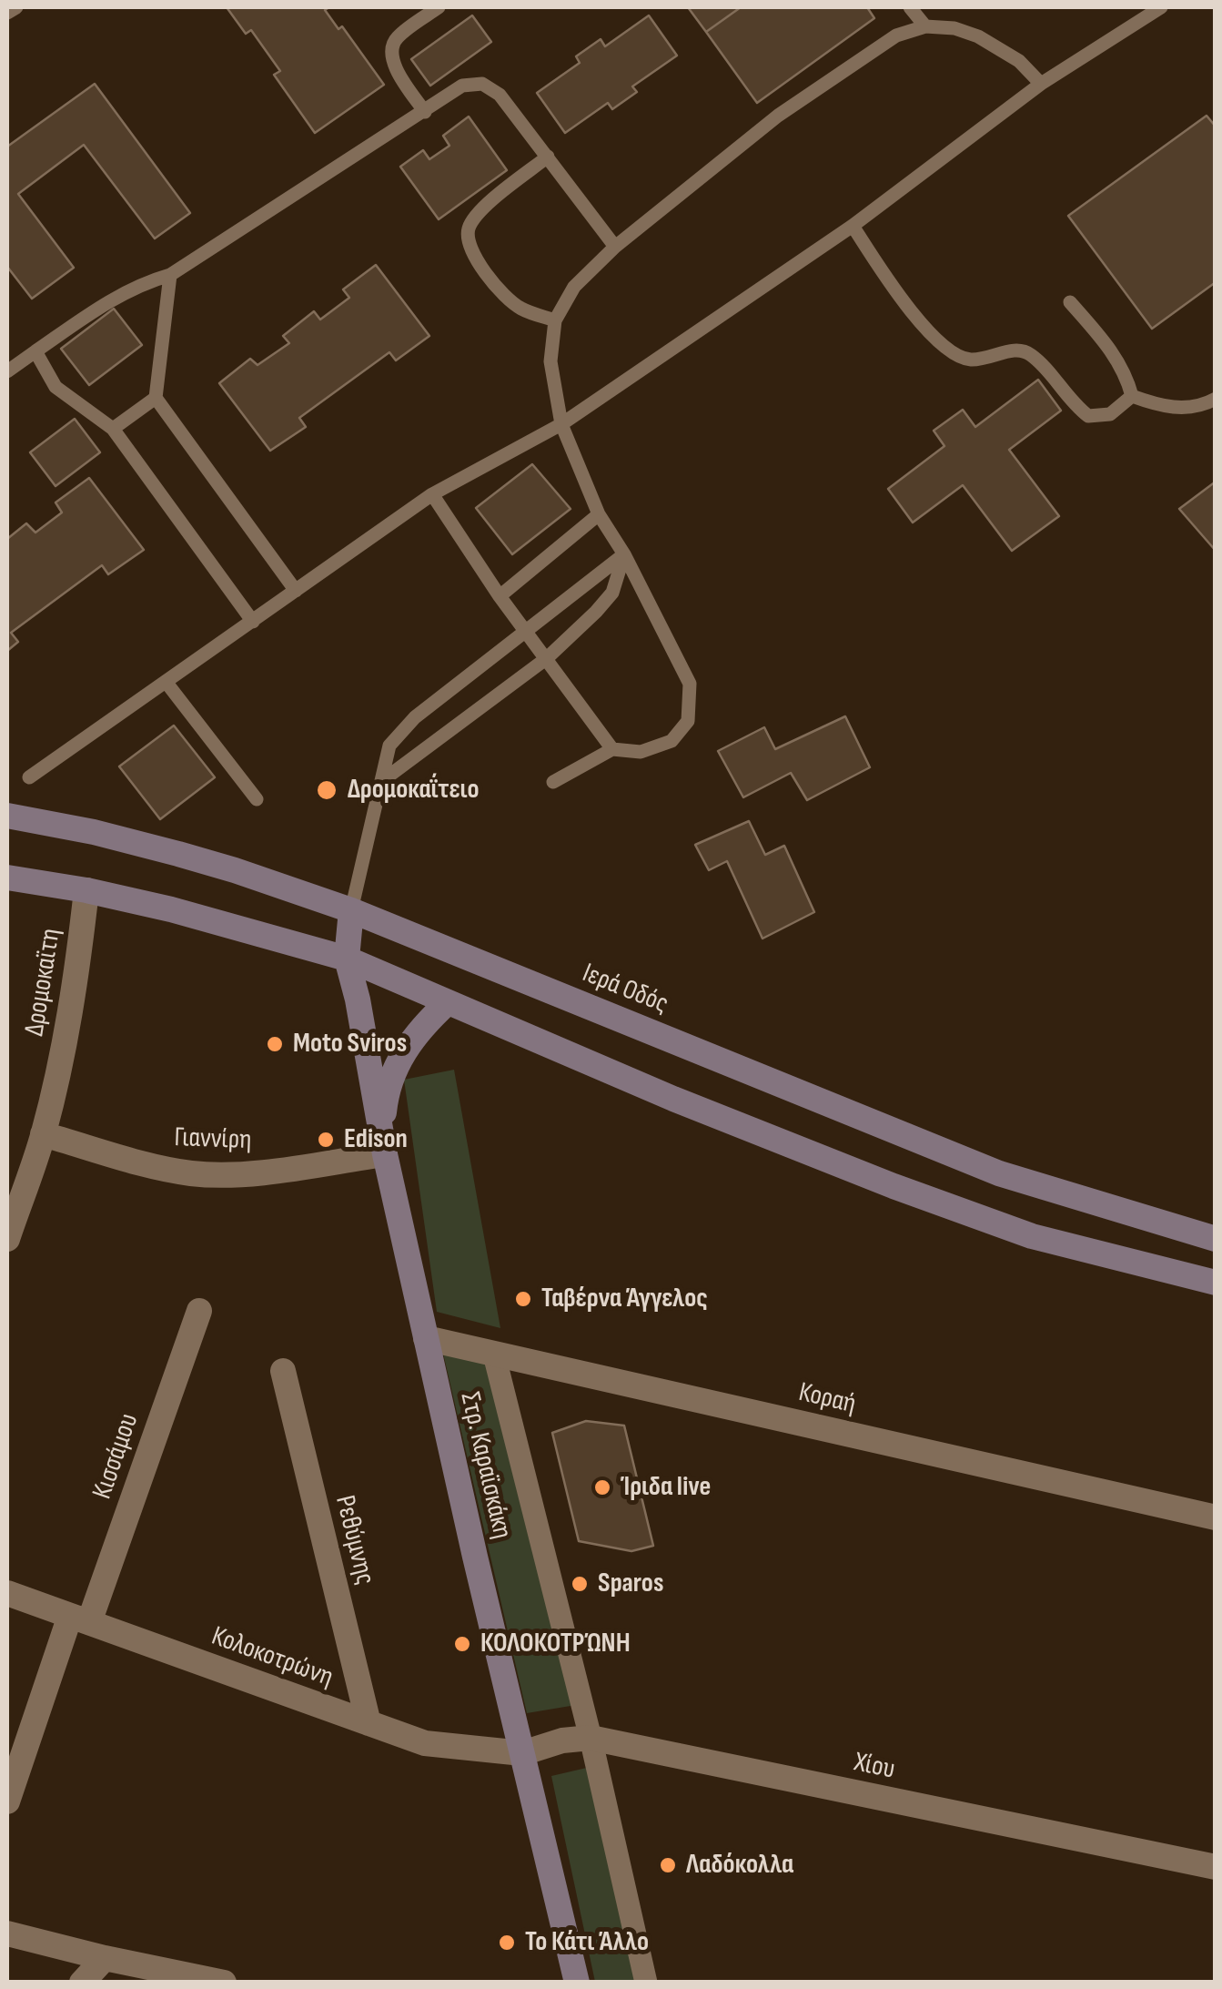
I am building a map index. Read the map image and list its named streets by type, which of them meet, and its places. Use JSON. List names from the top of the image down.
{
  "streets": {
    "main road": ["Ιερά Οδός", "Στρ. Καραϊσκάκη"],
    "street": [
      "Δρομοκαϊτη",
      "Γιαννίρη",
      "Κοραή",
      "Κισσάμου",
      "Ρεθύμνης",
      "Κολοκοτρώνη",
      "Χίου"
    ]
  },
  "crossings": [
    ["Δρομοκαϊτη", "Γιαννίρη"],
    ["Ιερά Οδός", "Στρ. Καραϊσκάκη"],
    ["Γιαννίρη", "Στρ. Καραϊσκάκη"],
    ["Κοραή", "Στρ. Καραϊσκάκη"],
    ["Κισσάμου", "Κολοκοτρώνη"],
    ["Στρ. Καραϊσκάκη", "Κολοκοτρώνη"],
    ["Στρ. Καραϊσκάκη", "Χίου"],
    ["Ρεθύμνης", "Κολοκοτρώνη"],
    ["Κολοκοτρώνη", "Χίου"]
  ],
  "places": [
    "Δρομοκαΐτειο",
    "Moto Sviros",
    "Edison",
    "Ταβέρνα Άγγελος",
    "Ίριδα live",
    "Sparos",
    "ΚΟΛΟΚΟΤΡΏΝΗ",
    "Λαδόκολλα",
    "Το Κάτι Άλλο"
  ]
}
